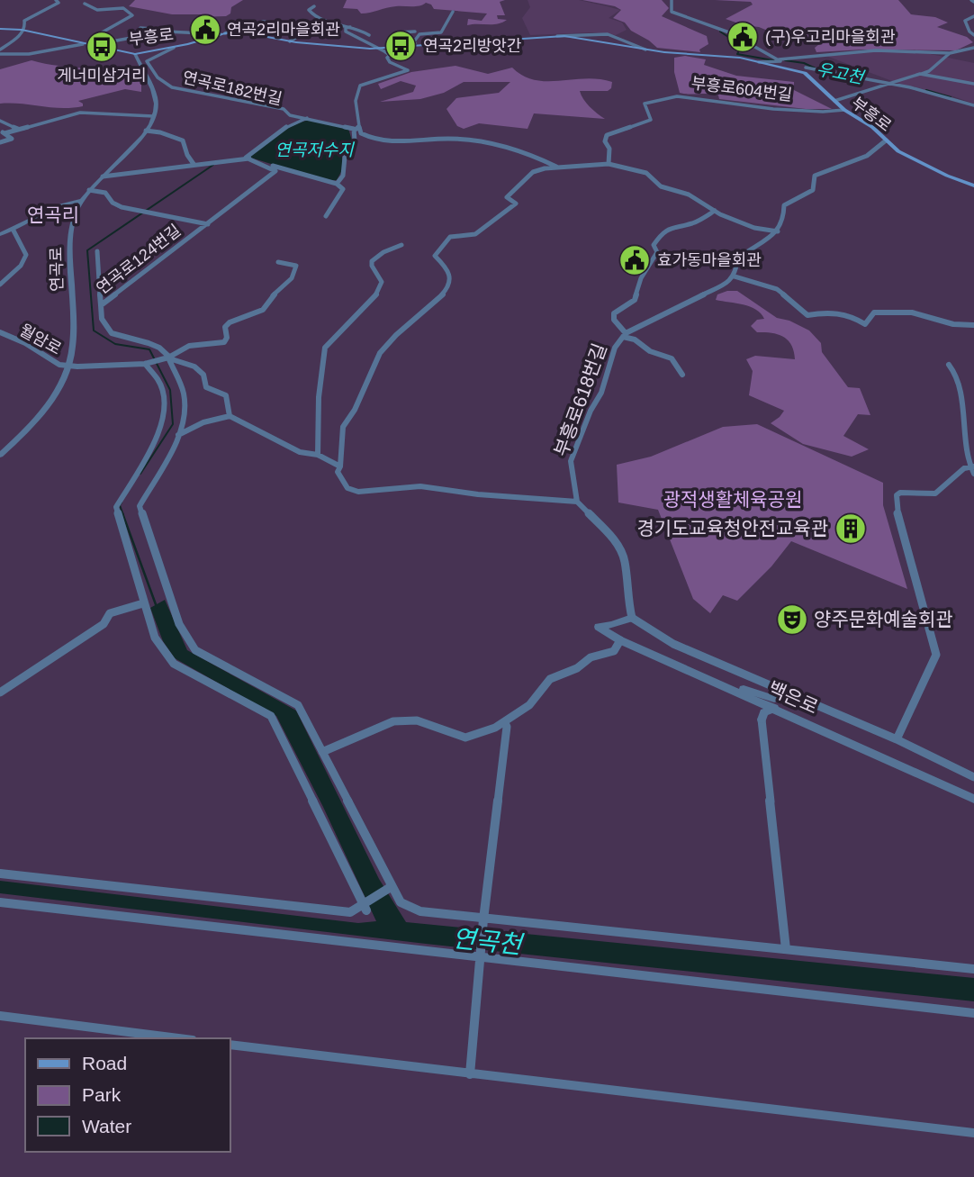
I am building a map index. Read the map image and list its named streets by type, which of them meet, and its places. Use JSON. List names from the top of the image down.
{
  "streets": {
    "main road": ["부흥로"],
    "street": [
      "연곡로182번길",
      "부흥로604번길",
      "연곡로124번길",
      "연곡로",
      "월암로",
      "부흥로618번길",
      "백은로"
    ]
  },
  "crossings": [
    ["부흥로", "연곡로182번길"],
    ["부흥로", "부흥로604번길"],
    ["연곡로", "월암로"]
  ],
  "districts": ["연곡리"],
  "water": ["우고천", "연곡저수지", "연곡천"],
  "parks": ["광적생활체육공원"],
  "places": {
    "public building": ["연곡2리마을회관", "(구)우고리마을회관", "효가동마을회관"],
    "bus stop": ["연곡2리방앗간", "게너미삼거리"],
    "building": ["경기도교육청안전교육관"],
    "theatre": ["양주문화예술회관"]
  },
  "legend": ["Road", "Park", "Water"]
}
